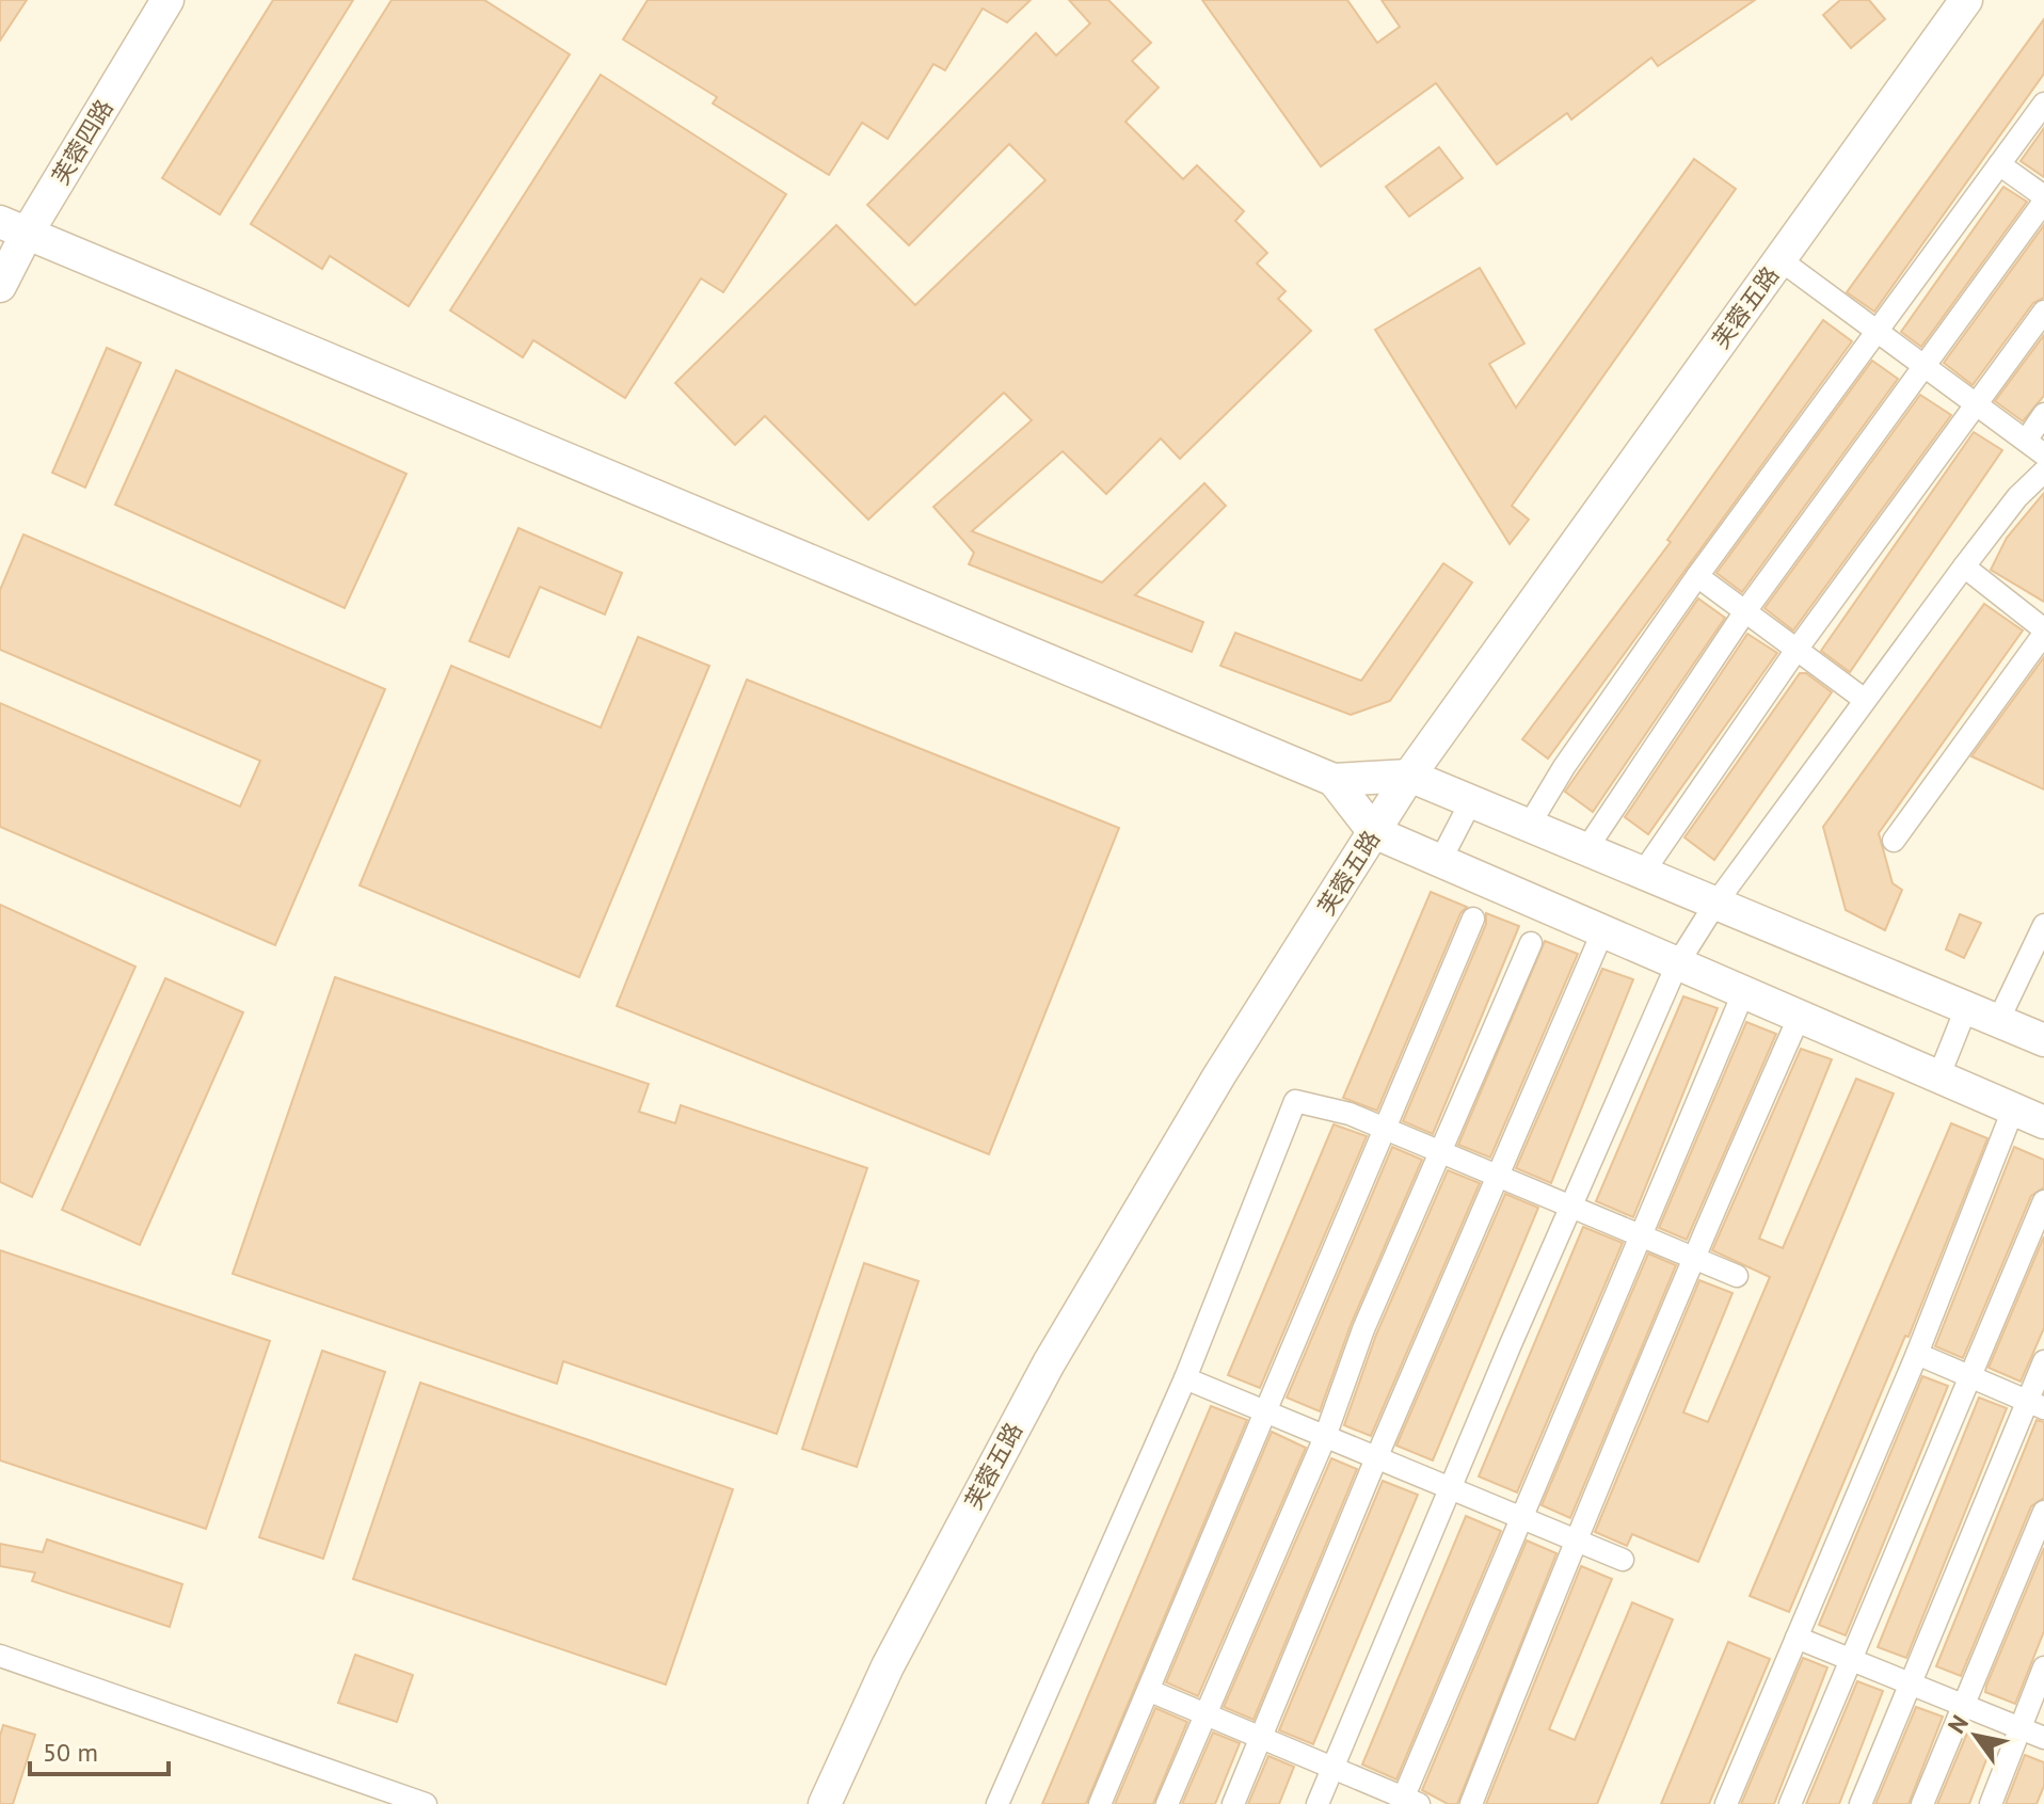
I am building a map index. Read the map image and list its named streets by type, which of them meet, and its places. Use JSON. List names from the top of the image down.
{
  "streets": {
    "street": ["芙蓉四路", "芙蓉五路"]
  },
  "scale_bar": "50 m",
  "north": "top left"
}
